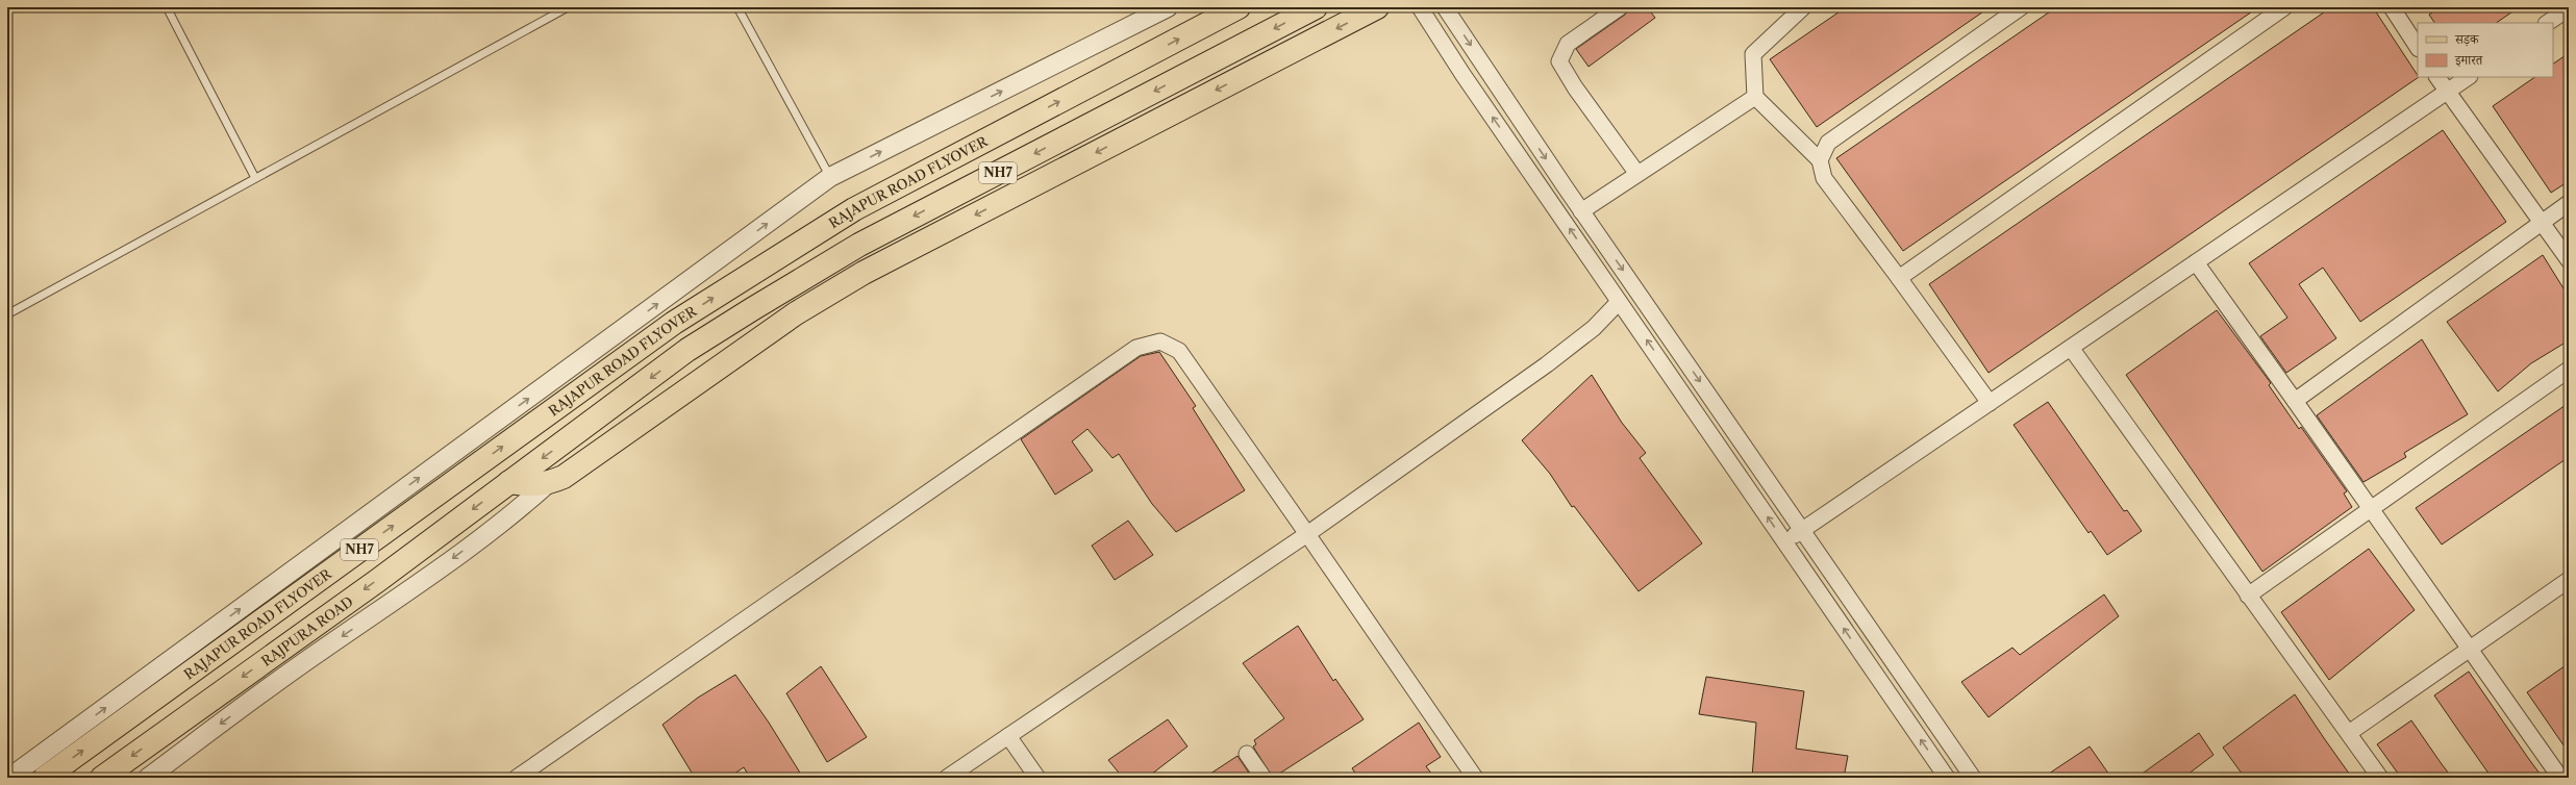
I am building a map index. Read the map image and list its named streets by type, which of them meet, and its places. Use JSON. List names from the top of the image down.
{
  "streets": {
    "main road": ["NH7", "RAJAPUR ROAD FLYOVER", "RAJPURA ROAD"]
  },
  "crossings": [
    ["NH7", "RAJPURA ROAD"]
  ],
  "one_way": ["RAJPURA ROAD"],
  "legend": ["सड़क", "इमारत"]
}
